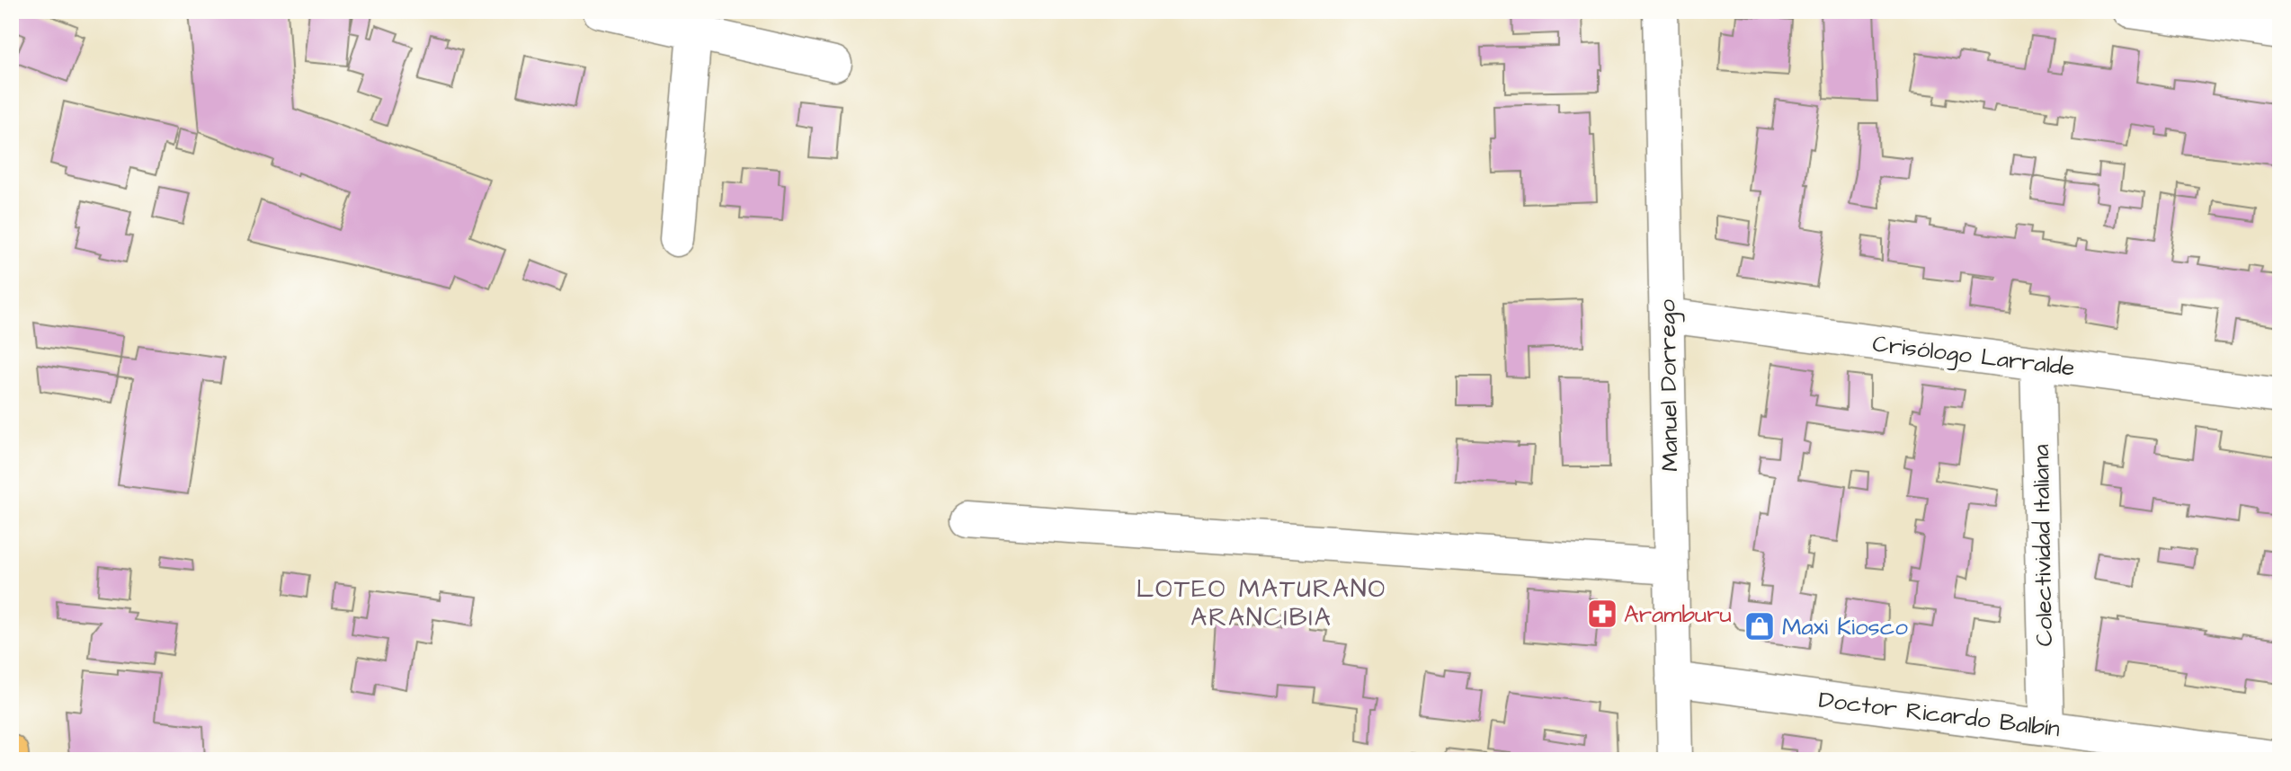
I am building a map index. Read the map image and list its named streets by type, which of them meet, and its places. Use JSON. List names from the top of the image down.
{
  "streets": {
    "street": [
      "Crisólogo Larralde",
      "Manuel Dorrego",
      "Colectividad Italiana",
      "Doctor Ricardo Balbín"
    ]
  },
  "crossings": [
    ["Crisólogo Larralde", "Manuel Dorrego"],
    ["Crisólogo Larralde", "Colectividad Italiana"],
    ["Manuel Dorrego", "Doctor Ricardo Balbín"],
    ["Colectividad Italiana", "Doctor Ricardo Balbín"]
  ],
  "districts": ["LOTEO MATURANO ARANCIBIA"],
  "places": {
    "pharmacy": ["Aramburu"],
    "shop": ["Maxi Kiosco"]
  }
}
